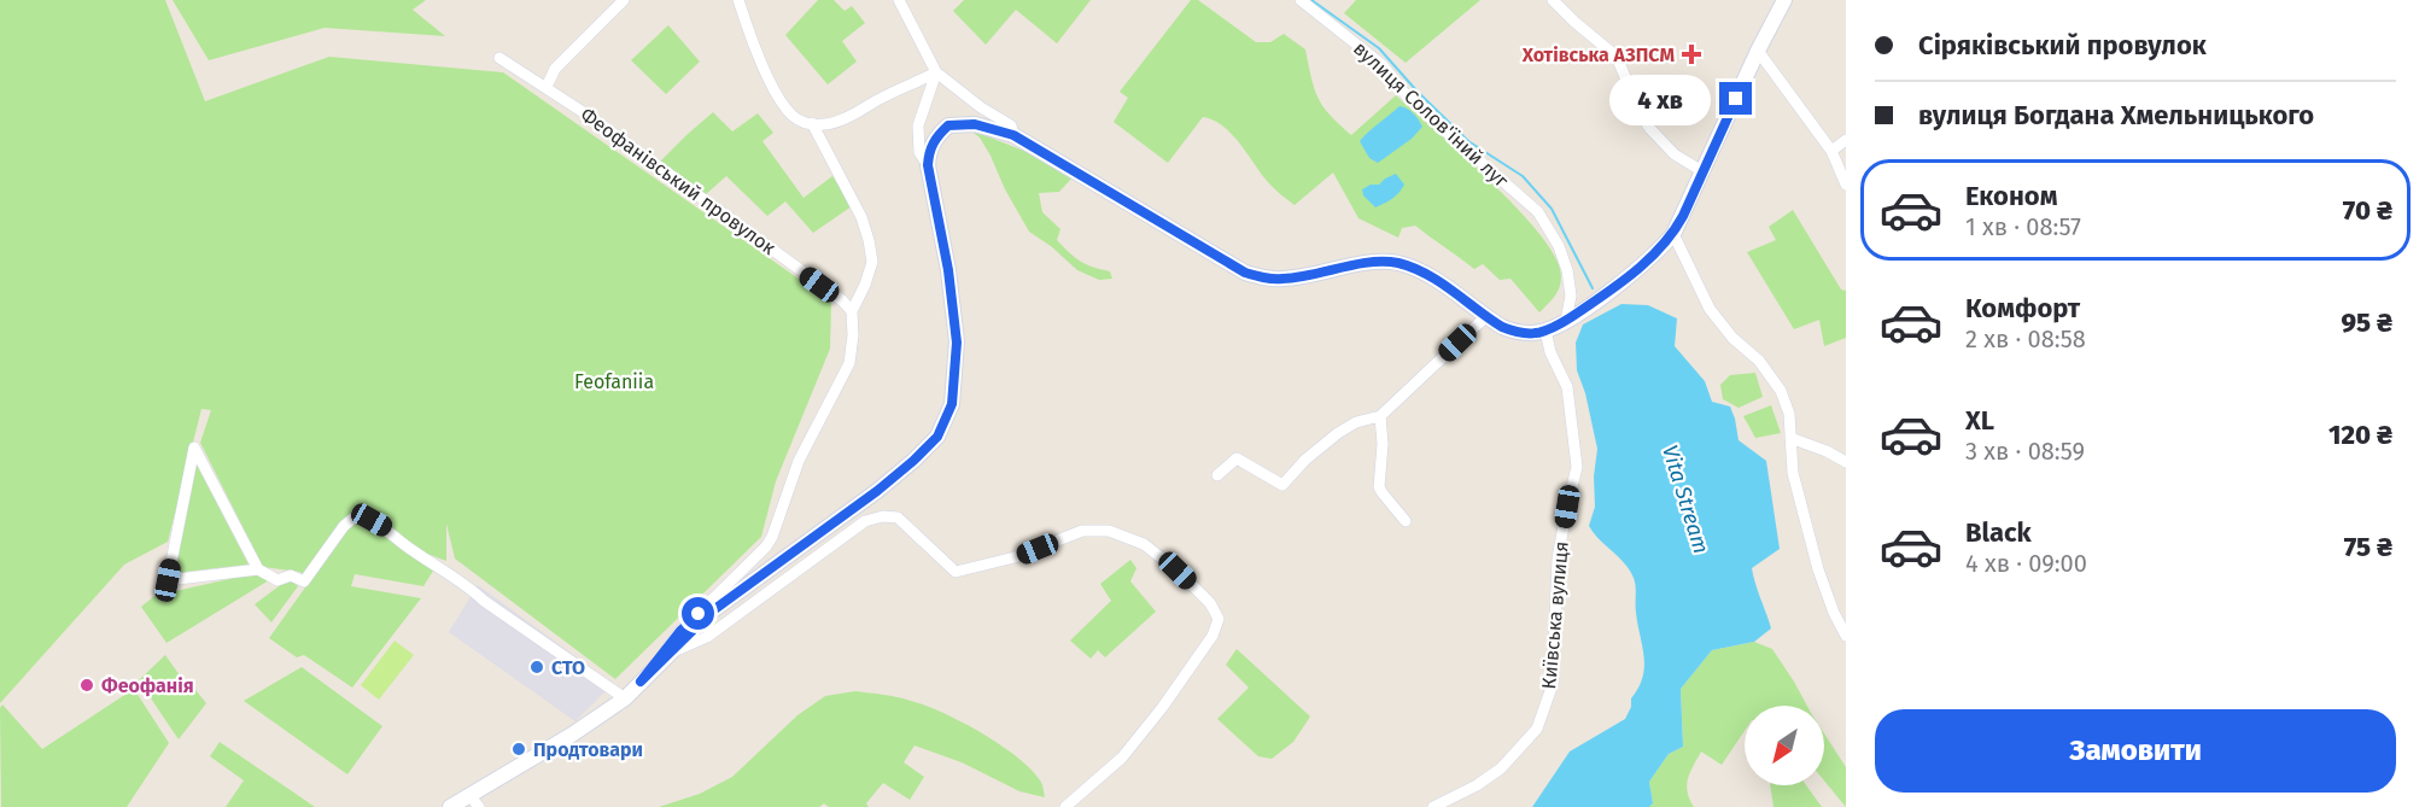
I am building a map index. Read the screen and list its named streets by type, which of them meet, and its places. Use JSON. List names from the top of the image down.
{
  "streets": {
    "street": ["вулиця Солов'їний луг", "Феофанівський провулок", "Київська вулиця"]
  },
  "water": ["Vita Stream"],
  "parks": ["Feofaniia"],
  "places": {
    "health": ["Хотівська АЗПСМ"],
    "other": ["СТО", "Феофанія", "Продтовари"]
  },
  "north": "bottom left",
  "page": {
    "banner": ["Сіряківський провулок", "вулиця Богдана Хмельницького"],
    "bubble": "4 хв",
    "list": [
      {
        "name": "Економ",
        "note": "1 хв · 08:57",
        "value": "70 ₴"
      },
      {
        "name": "Комфорт",
        "note": "2 хв · 08:58",
        "value": "95 ₴"
      },
      {
        "name": "XL",
        "note": "3 хв · 08:59",
        "value": "120 ₴"
      },
      {
        "name": "Black",
        "note": "4 хв · 09:00",
        "value": "75 ₴"
      }
    ],
    "buttons": "Замовити"
  }
}
